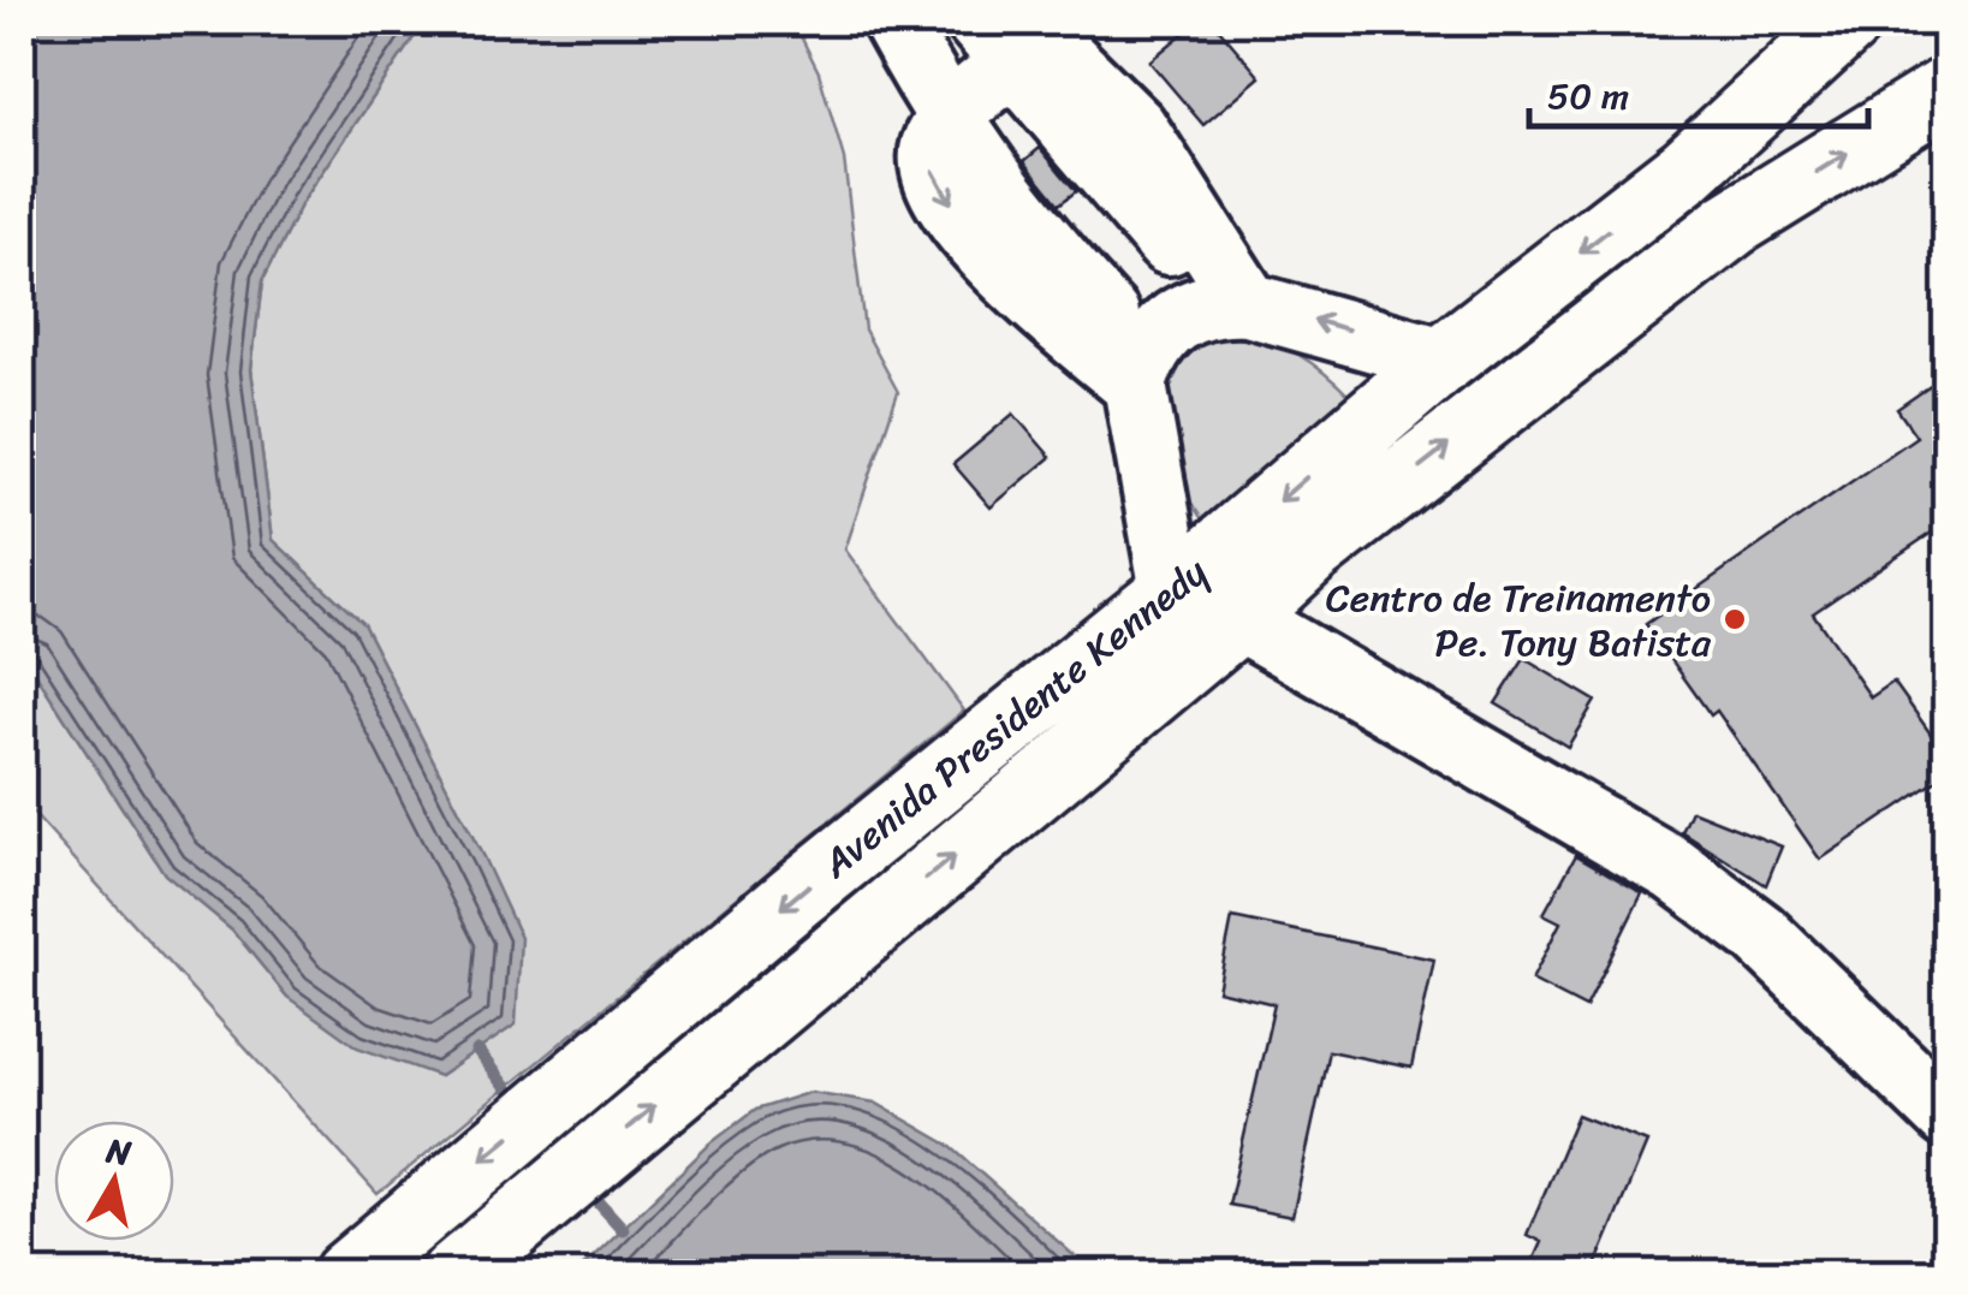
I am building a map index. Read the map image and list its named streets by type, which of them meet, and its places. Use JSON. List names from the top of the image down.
{
  "streets": {
    "main road": ["Avenida Presidente Kennedy"]
  },
  "places": ["Centro de Treinamento Pe. Tony Batista"],
  "scale_bar": "50 m",
  "north": "top"
}
